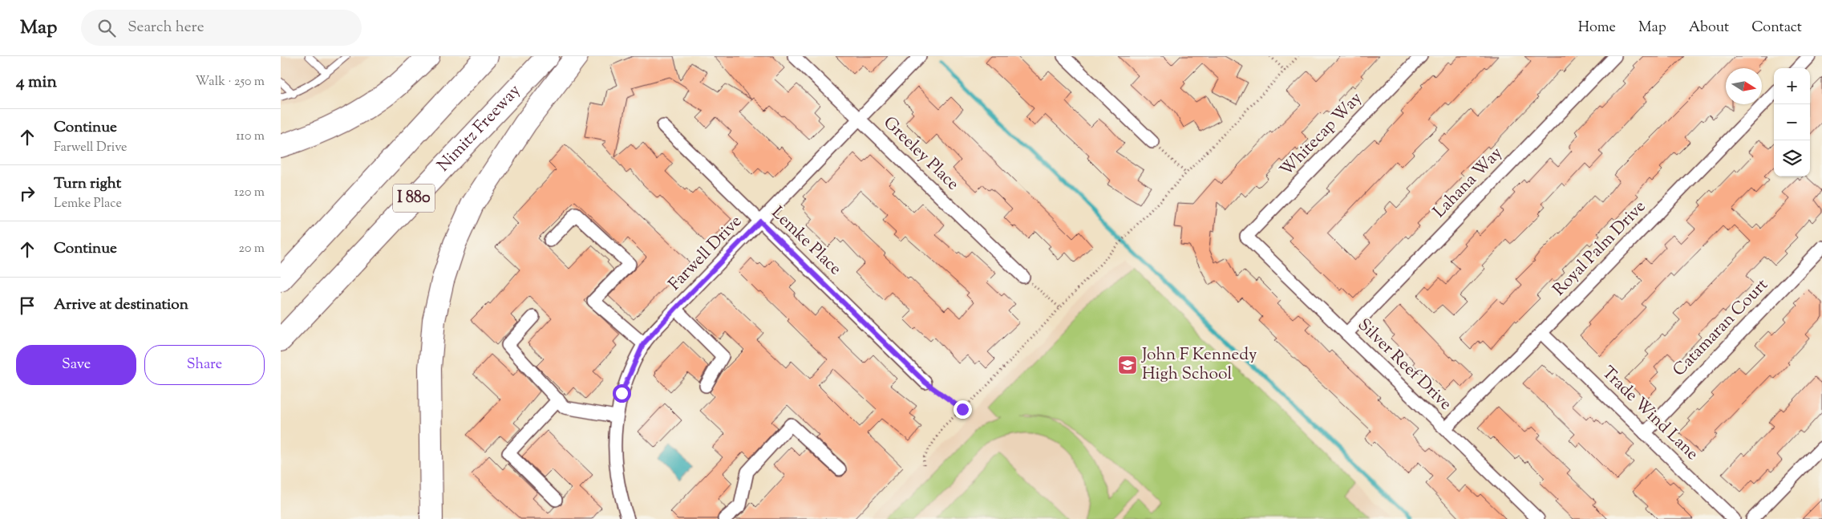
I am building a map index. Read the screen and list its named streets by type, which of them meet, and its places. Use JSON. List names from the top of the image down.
{
  "streets": {
    "highway": ["Nimitz Freeway", "I 880"],
    "street": [
      "Whitecap Way",
      "Greeley Place",
      "Lahana Way",
      "Lemke Place",
      "Royal Palm Drive",
      "Farwell Drive",
      "Catamaran Court",
      "Silver Reef Drive",
      "Trade Wind Lane"
    ]
  },
  "crossings": [
    ["Whitecap Way", "Silver Reef Drive"],
    ["Greeley Place", "Farwell Drive"],
    ["Lahana Way", "Silver Reef Drive"],
    ["Lemke Place", "Farwell Drive"],
    ["Royal Palm Drive", "Silver Reef Drive"],
    ["Royal Palm Drive", "Trade Wind Lane"],
    ["Catamaran Court", "Trade Wind Lane"]
  ],
  "places": {
    "school or university": ["John F Kennedy High School"]
  },
  "north": "right",
  "page": {
    "header": "Map",
    "search": "Search here",
    "nav": [
      "Home",
      "Map",
      "About",
      "Contact"
    ],
    "heading": ["4 min", "Walk · 250 m"],
    "map_buttons": ["+", "−"],
    "list": [
      ["Continue", "Farwell Drive", "110 m"],
      ["Turn right", "Lemke Place", "120 m"],
      ["Continue", "20 m"],
      "Arrive at destination"
    ],
    "buttons": ["Save", "Share"]
  }
}
